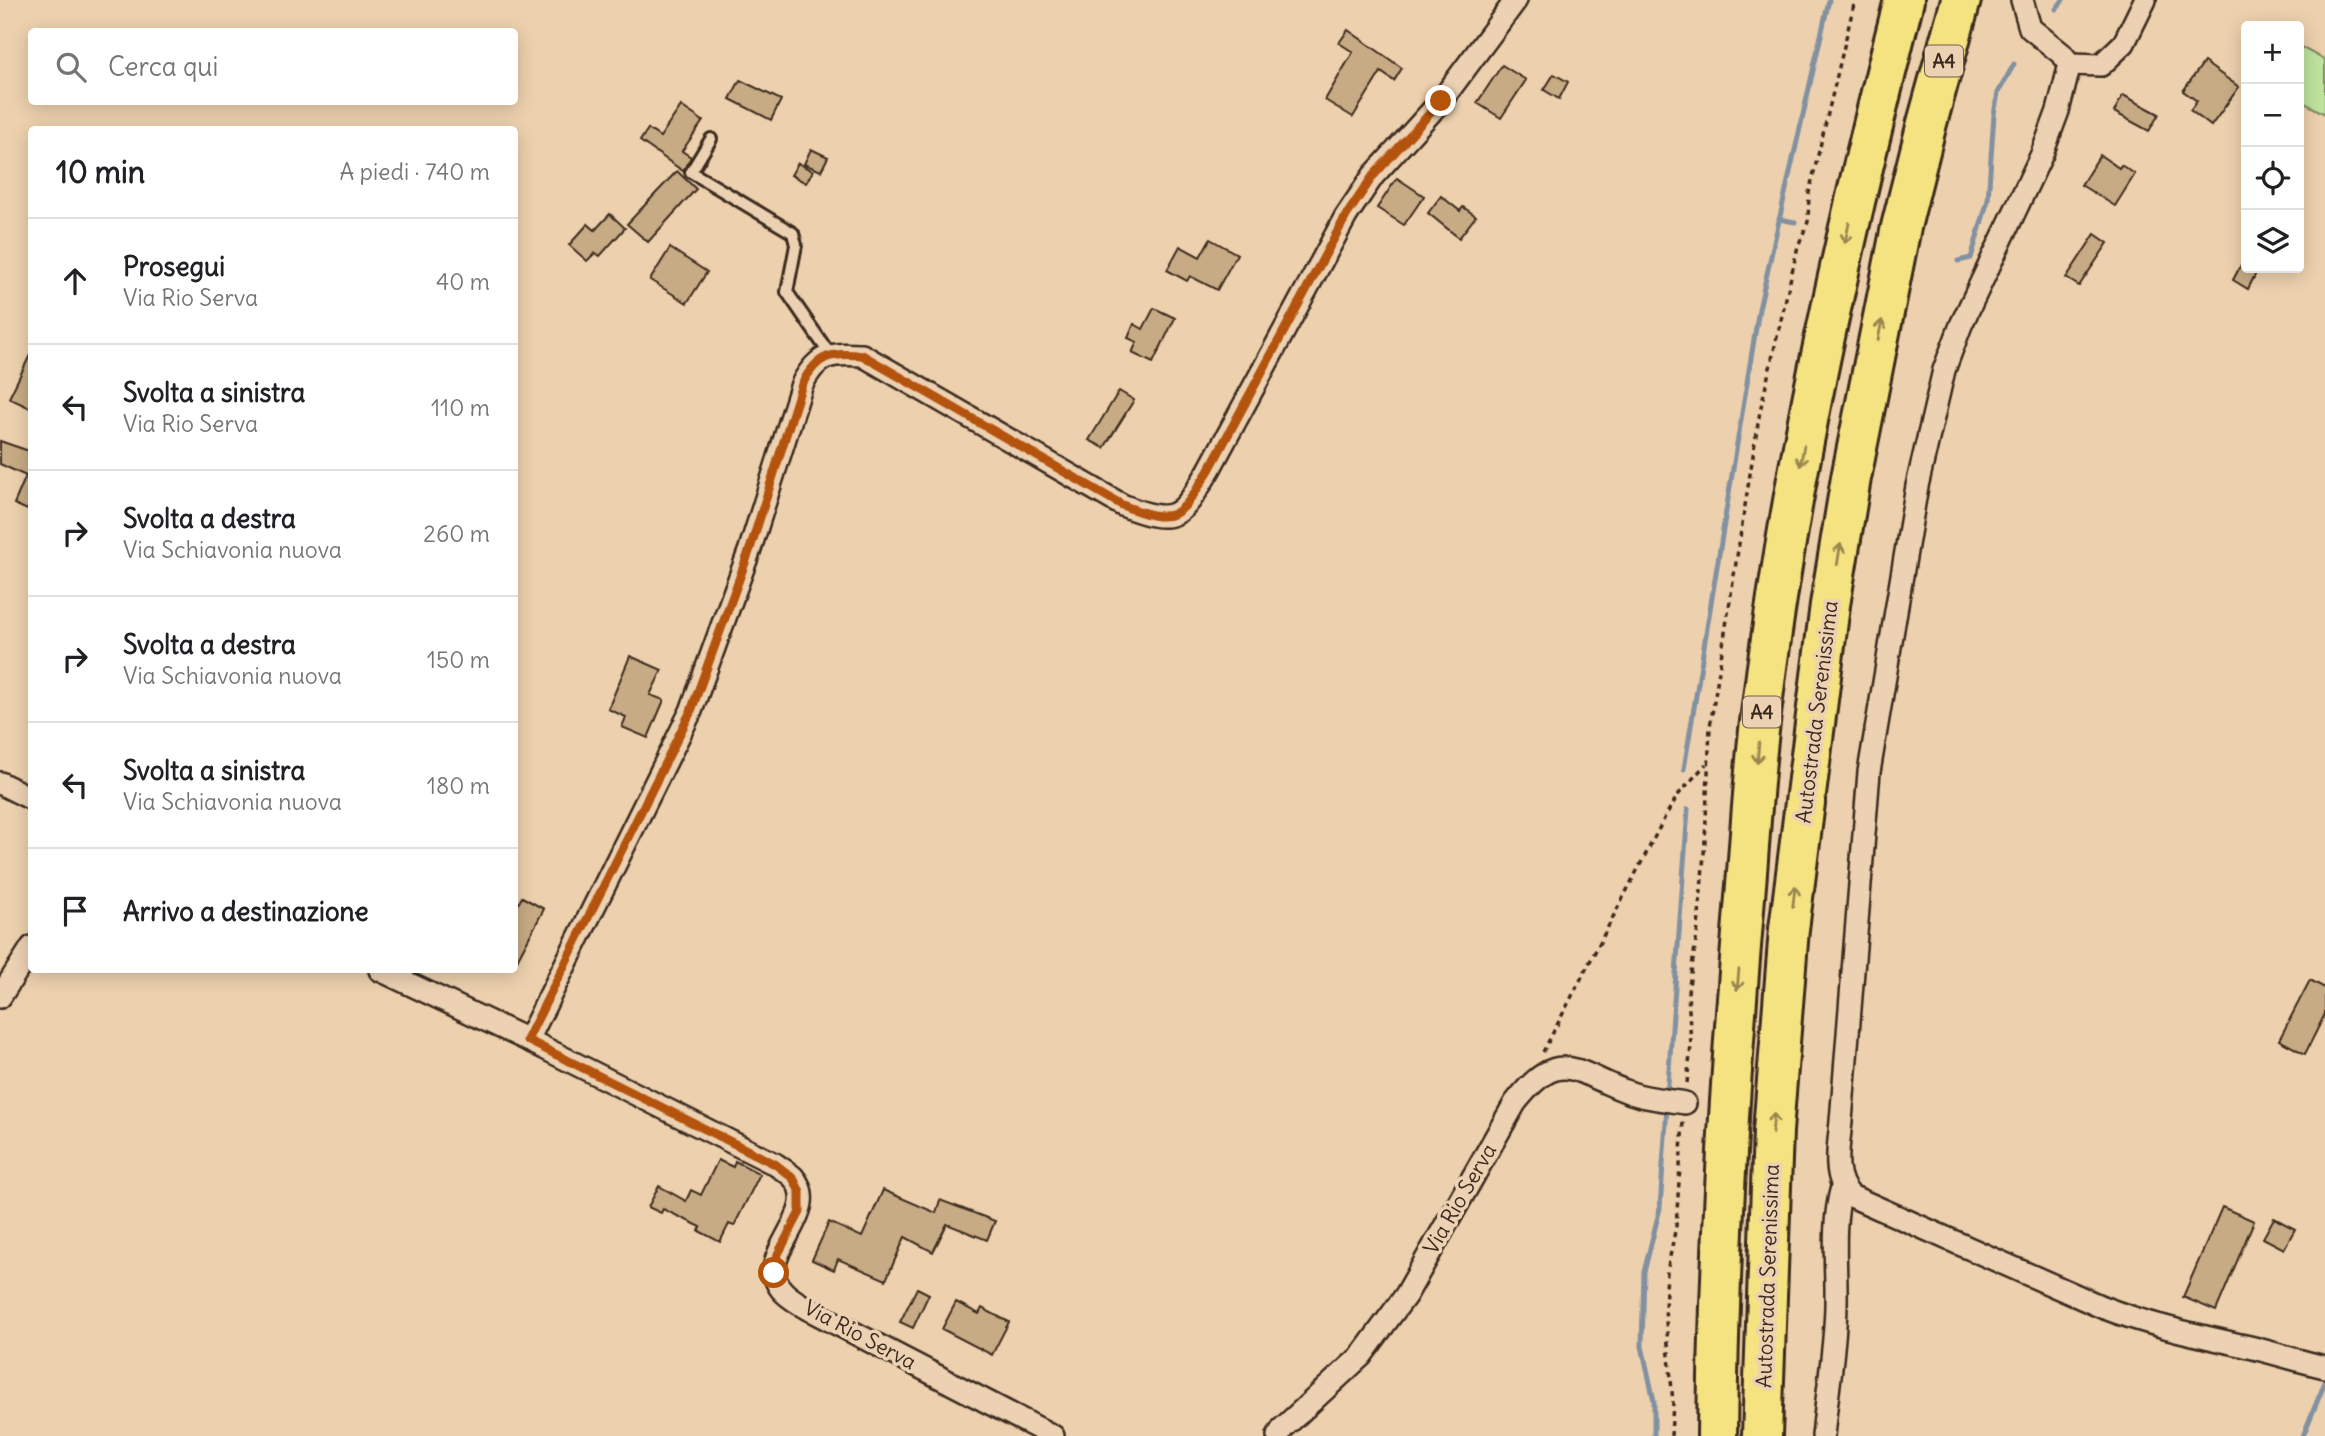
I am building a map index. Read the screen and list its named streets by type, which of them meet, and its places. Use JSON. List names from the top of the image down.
{
  "streets": {
    "highway": ["A4", "Autostrada Serenissima"],
    "street": ["Via Rio Serva"]
  },
  "page": {
    "map_buttons": ["+", "−"],
    "search": "Cerca qui",
    "heading": ["10 min", "A piedi · 740 m"],
    "list": [
      ["Prosegui", "Via Rio Serva", "40 m"],
      ["Svolta a sinistra", "Via Rio Serva", "110 m"],
      ["Svolta a destra", "Via Schiavonia nuova", "260 m"],
      ["Svolta a destra", "Via Schiavonia nuova", "150 m"],
      ["Svolta a sinistra", "Via Schiavonia nuova", "180 m"],
      "Arrivo a destinazione"
    ]
  }
}
